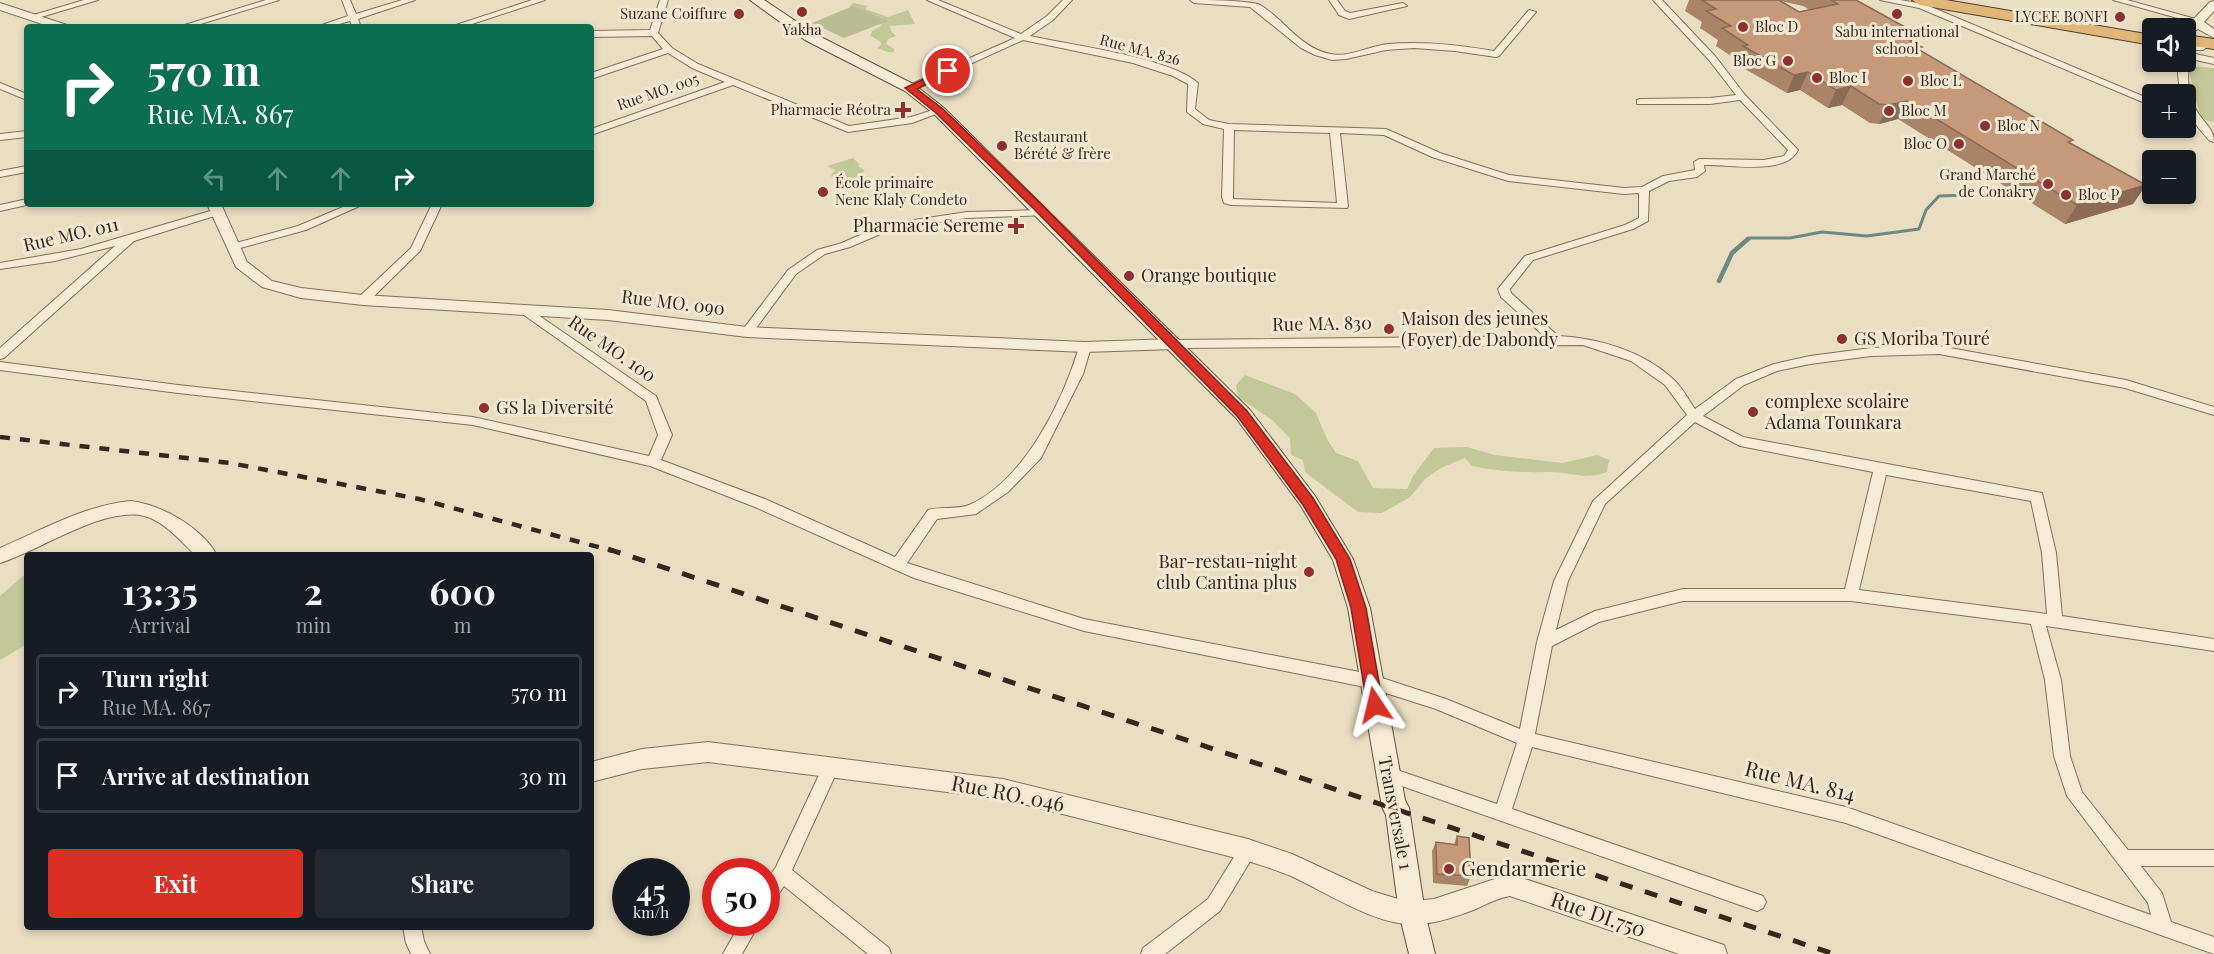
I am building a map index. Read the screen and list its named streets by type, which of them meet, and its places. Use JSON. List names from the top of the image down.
{
  "streets": {
    "main road": ["Transversale 1"],
    "street": [
      "Rue MA. 826",
      "Rue MO. 005",
      "Rue MO. 011",
      "Rue MO. 090",
      "Rue MA. 830",
      "Rue MO. 100",
      "Rue MA. 814",
      "Rue RO. 046",
      "Rue DI.750"
    ]
  },
  "crossings": [
    ["Rue MO. 011", "Rue MO. 090"],
    ["Rue MO. 090", "Rue MA. 830"],
    ["Rue MO. 090", "Rue MO. 100"],
    ["Rue MO. 090", "Transversale 1"],
    ["Rue MA. 830", "Transversale 1"],
    ["Rue MO. 100", "Rue MA. 814"],
    ["Rue MA. 814", "Transversale 1"],
    ["Rue RO. 046", "Transversale 1"],
    ["Rue RO. 046", "Rue DI.750"],
    ["Transversale 1", "Rue DI.750"]
  ],
  "places": {
    "other": [
      "Yakha",
      "Suzane Coiffure",
      "Sabu international school",
      "LYCEE BONFI",
      "Bloc D",
      "Bloc G",
      "Bloc I",
      "Bloc L",
      "Bloc M",
      "Bloc N",
      "Bloc O",
      "Restaurant Bérété & frère",
      "Grand Marché de Conakry",
      "École primaire Nene Klaly Condeto",
      "Bloc P",
      "Orange boutique",
      "Maison des jeunes (Foyer) de Dabondy",
      "GS Moriba Touré",
      "GS la Diversité",
      "complexe scolaire Adama Tounkara",
      "Bar-restau-night club Cantina plus",
      "Gendarmerie"
    ],
    "health": ["Pharmacie Réotra", "Pharmacie Sereme"]
  },
  "page": {
    "map_buttons": ["+", "−"],
    "turn": ["570 m", "Rue MA. 867"],
    "eta": [
      "13:35",
      "Arrival",
      "2",
      "min",
      "600",
      "m"
    ],
    "list": [
      {
        "name": "Turn right",
        "note": "Rue MA. 867",
        "value": "570 m"
      },
      {
        "name": "Arrive at destination",
        "value": "30 m"
      }
    ],
    "buttons": ["Exit", "Share"],
    "speed": "45 km/h",
    "limit": "50"
  }
}
